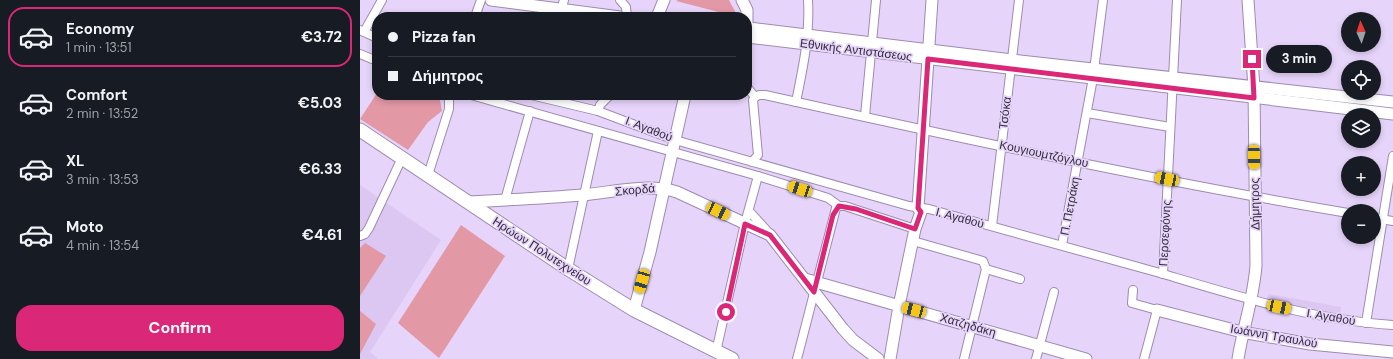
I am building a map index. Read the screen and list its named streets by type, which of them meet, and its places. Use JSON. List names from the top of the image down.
{
  "streets": {
    "main road": ["Ηρώων Πολυτεχνείου"],
    "street": [
      "Εθνικής Αντιστάσεως",
      "Τσόκα",
      "Ι. Αγαθού",
      "Κουγιουμτζόγλου",
      "Σκορδά",
      "Δήμητρος",
      "Π. Πετράκη",
      "Περσεφόνης",
      "Χατζηδάκη",
      "Ιωάννη Τραυλού"
    ]
  },
  "crossings": [
    ["Εθνικής Αντιστάσεως", "Τσόκα"],
    ["Εθνικής Αντιστάσεως", "Δήμητρος"],
    ["Εθνικής Αντιστάσεως", "Π. Πετράκη"],
    ["Εθνικής Αντιστάσεως", "Περσεφόνης"],
    ["Τσόκα", "Ι. Αγαθού"],
    ["Τσόκα", "Κουγιουμτζόγλου"],
    ["Ι. Αγαθού", "Δήμητρος"],
    ["Ι. Αγαθού", "Π. Πετράκη"],
    ["Ι. Αγαθού", "Περσεφόνης"],
    ["Κουγιουμτζόγλου", "Δήμητρος"],
    ["Κουγιουμτζόγλου", "Π. Πετράκη"],
    ["Κουγιουμτζόγλου", "Περσεφόνης"],
    ["Σκορδά", "Ηρώων Πολυτεχνείου"],
    ["Σκορδά", "Χατζηδάκη"],
    ["Δήμητρος", "Ιωάννη Τραυλού"]
  ],
  "north": "top",
  "page": {
    "list": [
      {
        "name": "Economy",
        "note": "1 min · 13:51",
        "value": "€3.72"
      },
      {
        "name": "Comfort",
        "note": "2 min · 13:52",
        "value": "€5.03"
      },
      {
        "name": "XL",
        "note": "3 min · 13:53",
        "value": "€6.33"
      },
      {
        "name": "Moto",
        "note": "4 min · 13:54",
        "value": "€4.61"
      }
    ],
    "map_buttons": ["+", "−"],
    "banner": ["Pizza fan", "Δήμητρος"],
    "bubble": "3 min",
    "buttons": "Confirm"
  }
}
